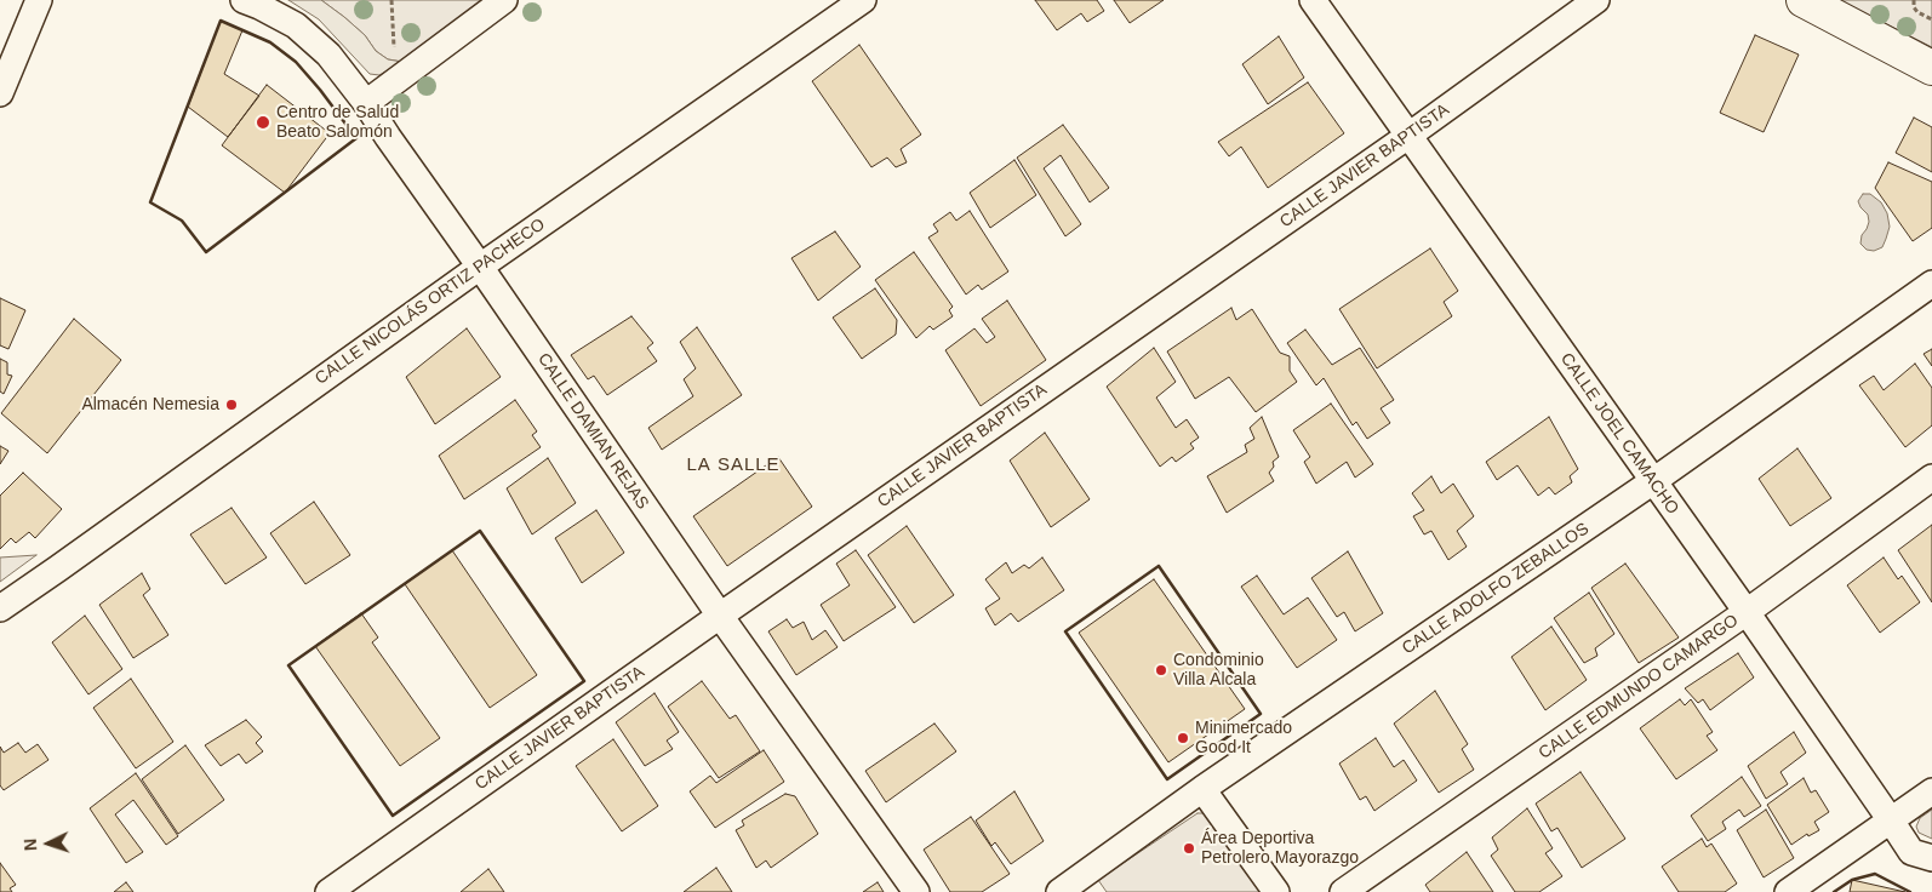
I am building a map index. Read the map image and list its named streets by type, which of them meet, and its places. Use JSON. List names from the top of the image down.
{
  "streets": {
    "street": [
      "CALLE JAVIER BAPTISTA",
      "CALLE NICOLÁS ORTIZ PACHECO",
      "CALLE DAMIAN REJAS",
      "CALLE JOEL CAMACHO",
      "CALLE ADOLFO ZEBALLOS",
      "CALLE EDMUNDO CAMARGO"
    ]
  },
  "crossings": [
    ["CALLE JAVIER BAPTISTA", "CALLE DAMIAN REJAS"],
    ["CALLE JAVIER BAPTISTA", "CALLE JOEL CAMACHO"],
    ["CALLE NICOLÁS ORTIZ PACHECO", "CALLE DAMIAN REJAS"],
    ["CALLE JOEL CAMACHO", "CALLE ADOLFO ZEBALLOS"],
    ["CALLE JOEL CAMACHO", "CALLE EDMUNDO CAMARGO"]
  ],
  "districts": ["LA SALLE"],
  "places": [
    "Centro de Salud Beato Salomón",
    "Almacén Nemesia",
    "Condominio Villa Alcala",
    "Minimercado Good It",
    "Área Deportiva Petrolero Mayorazgo"
  ],
  "north": "left"
}
